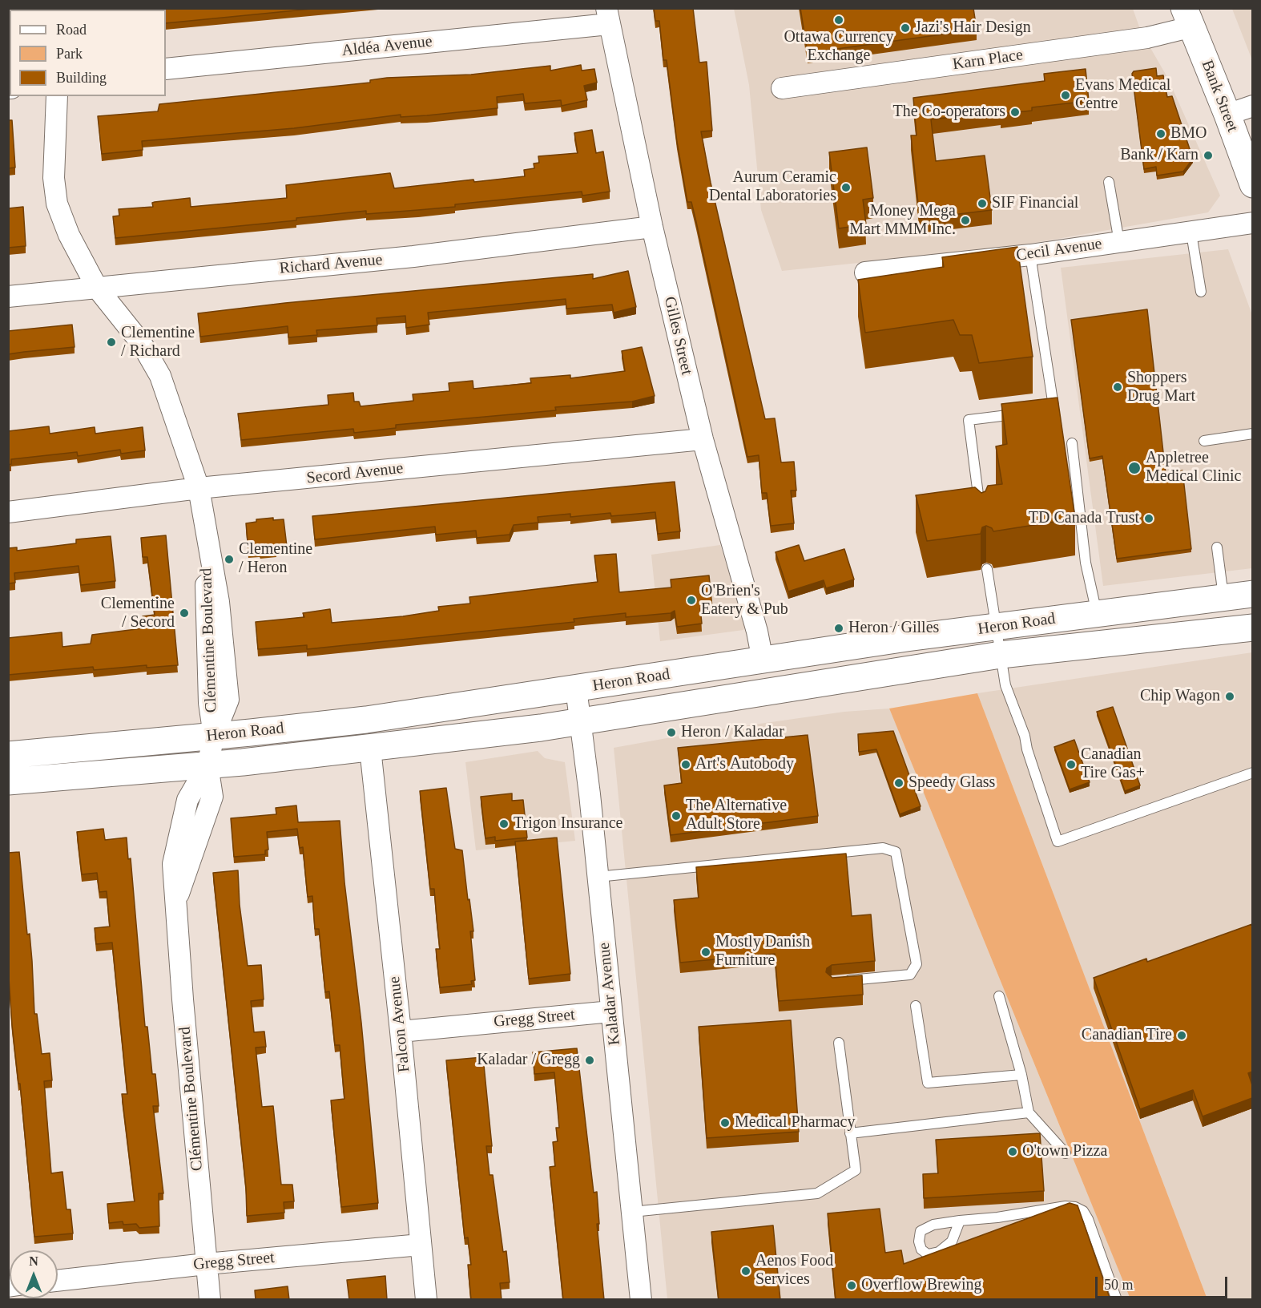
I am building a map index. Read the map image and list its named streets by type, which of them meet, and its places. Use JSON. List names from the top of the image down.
{
  "streets": {
    "main road": ["Bank Street", "Heron Road"],
    "street": [
      "Aldéa Avenue",
      "Karn Place",
      "Cecil Avenue",
      "Richard Avenue",
      "Gilles Street",
      "Secord Avenue",
      "Clémentine Boulevard",
      "Kaladar Avenue",
      "Gregg Street",
      "Falcon Avenue"
    ]
  },
  "crossings": [
    ["Aldéa Avenue", "Gilles Street"],
    ["Karn Place", "Bank Street"],
    ["Richard Avenue", "Gilles Street"],
    ["Richard Avenue", "Clémentine Boulevard"],
    ["Gilles Street", "Secord Avenue"],
    ["Gilles Street", "Heron Road"],
    ["Secord Avenue", "Clémentine Boulevard"],
    ["Heron Road", "Clémentine Boulevard"],
    ["Heron Road", "Kaladar Avenue"],
    ["Heron Road", "Falcon Avenue"],
    ["Clémentine Boulevard", "Gregg Street"],
    ["Kaladar Avenue", "Gregg Street"],
    ["Gregg Street", "Falcon Avenue"]
  ],
  "places": [
    "Ottawa Currency Exchange",
    "Jazi's Hair Design",
    "Evans Medical Centre",
    "The Co-operators",
    "BMO",
    "Bank / Karn",
    "Aurum Ceramic Dental Laboratories",
    "SIF Financial",
    "Money Mega Mart MMM Inc.",
    "Clementine / Richard",
    "Shoppers Drug Mart",
    "Appletree Medical Clinic",
    "TD Canada Trust",
    "Clementine / Heron",
    "O'Brien's Eatery & Pub",
    "Clementine / Secord",
    "Heron / Gilles",
    "Chip Wagon",
    "Heron / Kaladar",
    "Art's Autobody",
    "Canadian Tire Gas+",
    "Speedy Glass",
    "The Alternative Adult Store",
    "Trigon Insurance",
    "Mostly Danish Furniture",
    "Canadian Tire",
    "Kaladar / Gregg",
    "Medical Pharmacy",
    "O'town Pizza",
    "Aenos Food Services",
    "Overflow Brewing"
  ],
  "legend": ["Road", "Park", "Building"],
  "scale_bar": "50 m",
  "north": "top"
}
